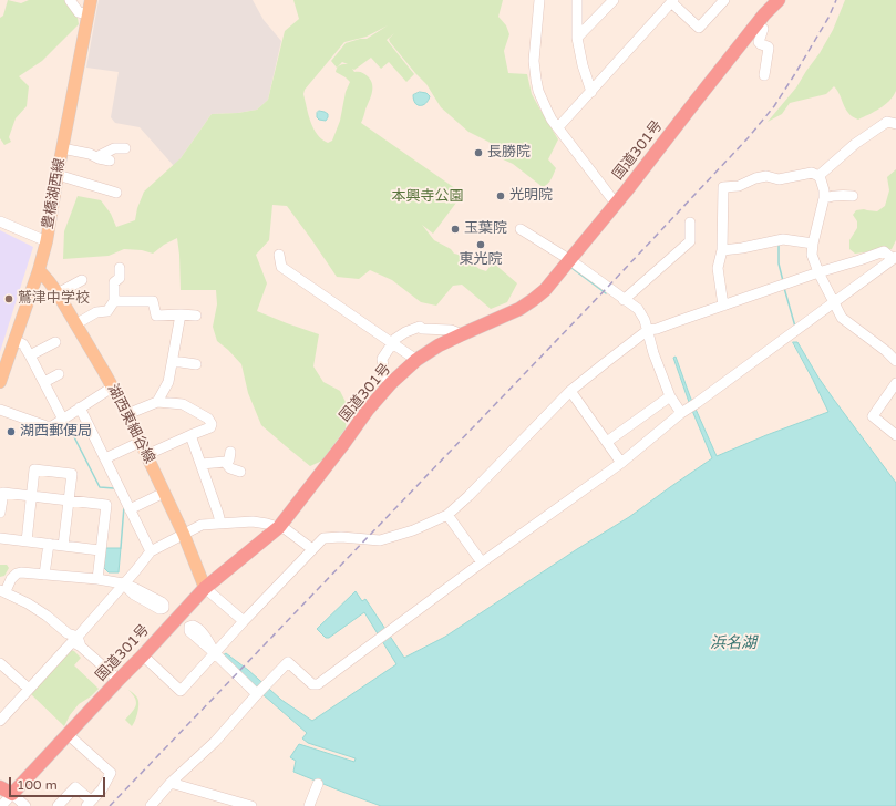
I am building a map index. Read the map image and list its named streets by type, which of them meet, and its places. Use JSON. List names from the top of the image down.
{
  "streets": {
    "highway": ["国道301号"],
    "main road": ["豊橋湖西線", "湖西東細谷線"]
  },
  "crossings": [
    ["国道301号", "湖西東細谷線"],
    ["豊橋湖西線", "湖西東細谷線"]
  ],
  "water": ["浜名湖"],
  "parks": ["本興寺公園"],
  "places": [
    "長勝院",
    "光明院",
    "玉葉院",
    "東光院",
    "鷲津中学校",
    "湖西郵便局"
  ],
  "scale_bar": "100 m"
}
